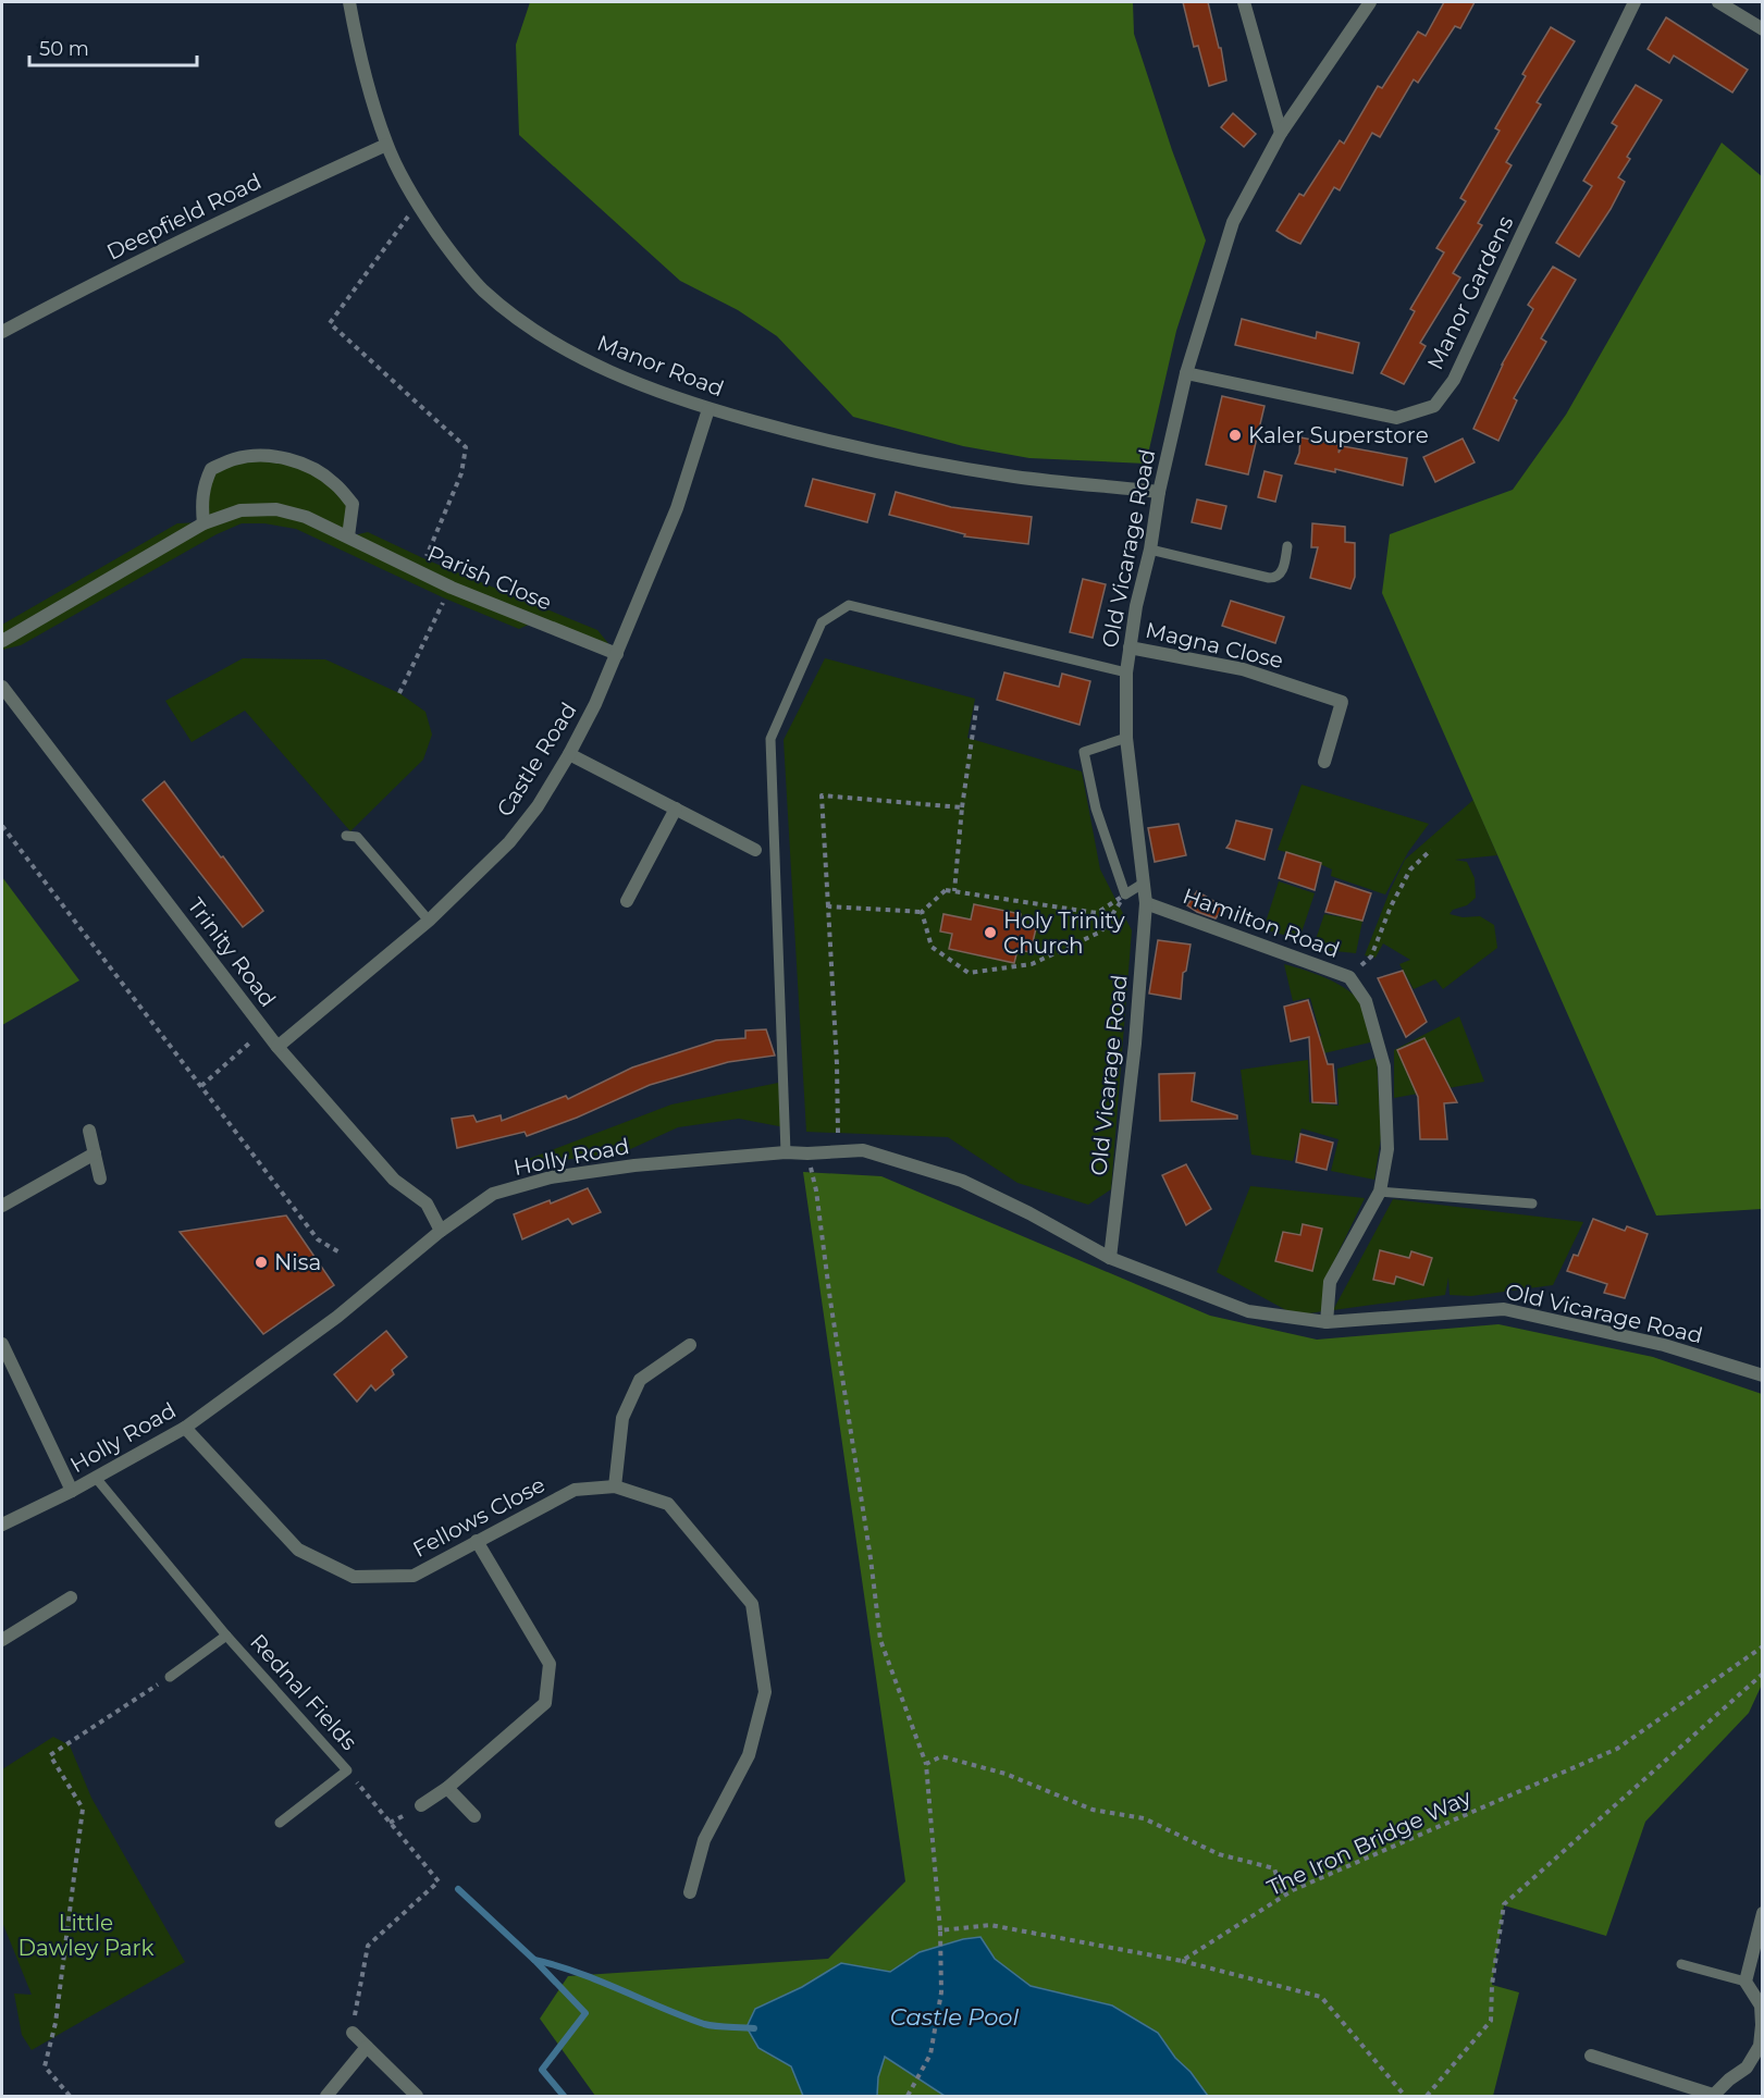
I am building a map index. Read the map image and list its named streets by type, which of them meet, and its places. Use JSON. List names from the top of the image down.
{
  "streets": {
    "street": [
      "Deepfield Road",
      "Manor Gardens",
      "Manor Road",
      "Old Vicarage Road",
      "Parish Close",
      "Magna Close",
      "Castle Road",
      "Hamilton Road",
      "Trinity Road",
      "Holly Road",
      "Fellows Close"
    ],
    "lane": ["Rednal Fields"],
    "path": ["The Iron Bridge Way"]
  },
  "crossings": [
    ["Deepfield Road", "Manor Road"],
    ["Manor Gardens", "Old Vicarage Road"],
    ["Manor Road", "Old Vicarage Road"],
    ["Manor Road", "Castle Road"],
    ["Old Vicarage Road", "Magna Close"],
    ["Old Vicarage Road", "Hamilton Road"],
    ["Old Vicarage Road", "Holly Road"],
    ["Parish Close", "Castle Road"],
    ["Castle Road", "Trinity Road"],
    ["Trinity Road", "Holly Road"],
    ["Holly Road", "Fellows Close"],
    ["Holly Road", "Rednal Fields"]
  ],
  "water": ["Castle Pool"],
  "parks": ["Little Dawley Park"],
  "places": ["Kaler Superstore", "Holy Trinity Church", "Nisa"],
  "scale_bar": "50 m"
}
